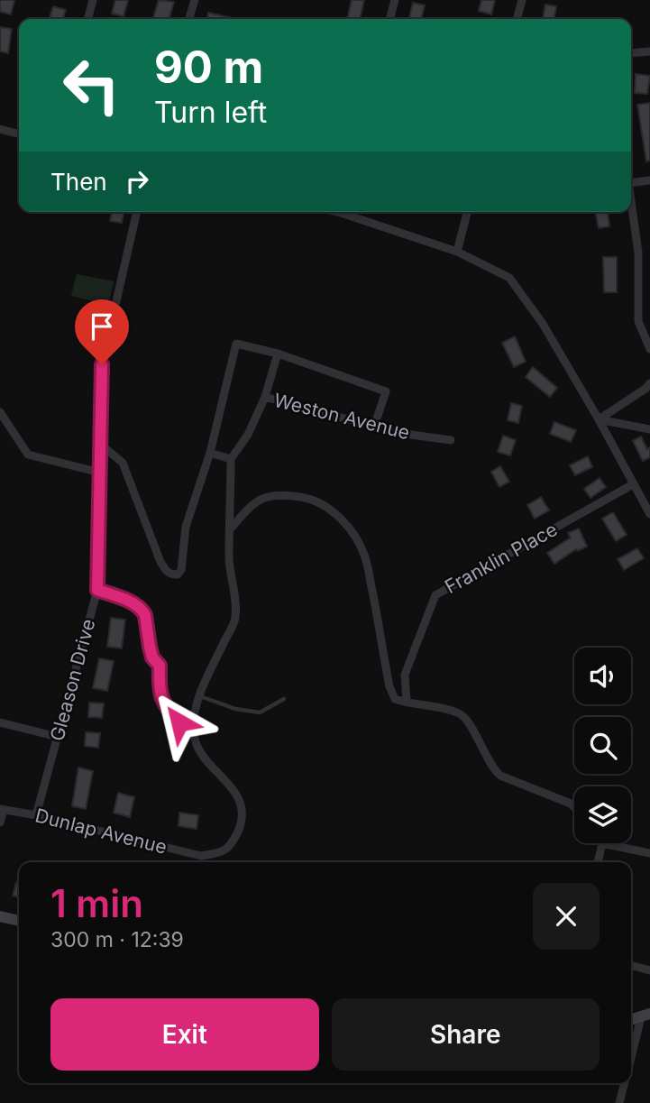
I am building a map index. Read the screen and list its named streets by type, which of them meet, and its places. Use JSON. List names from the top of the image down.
{
  "streets": {
    "street": [
      "Weston Avenue",
      "Franklin Place",
      "Gleason Drive",
      "Dunlap Avenue"
    ]
  },
  "crossings": [
    ["Gleason Drive", "Dunlap Avenue"]
  ],
  "page": {
    "turn": ["90 m", "Turn left"],
    "then": "Then",
    "heading": ["1 min", "300 m · 12:39"],
    "buttons": ["Exit", "Share"]
  }
}
